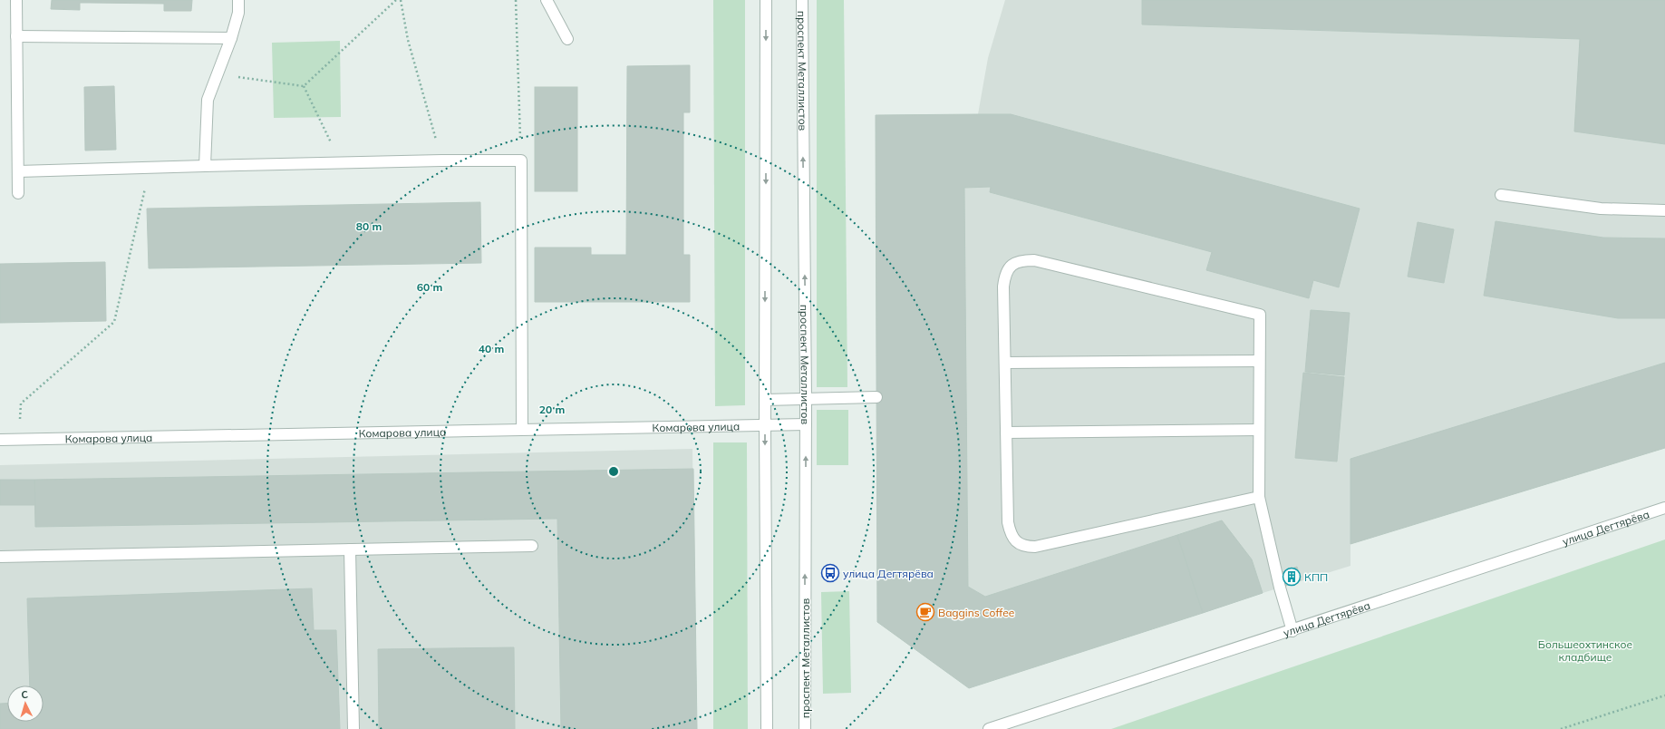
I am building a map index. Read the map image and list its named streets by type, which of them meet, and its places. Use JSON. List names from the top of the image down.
{
  "streets": {
    "street": ["проспект Металлистов", "Комарова улица", "улица Дегтярёва"]
  },
  "crossings": [
    ["проспект Металлистов", "Комарова улица"]
  ],
  "parks": ["Большеохтинское кладбище"],
  "places": {
    "bus stop": ["улица Дегтярёва"],
    "building": ["КПП"],
    "cafe": ["Baggins Coffee"]
  },
  "north": "top",
  "rings": [
    "80 m",
    "60 m",
    "40 m",
    "20 m"
  ]
}
